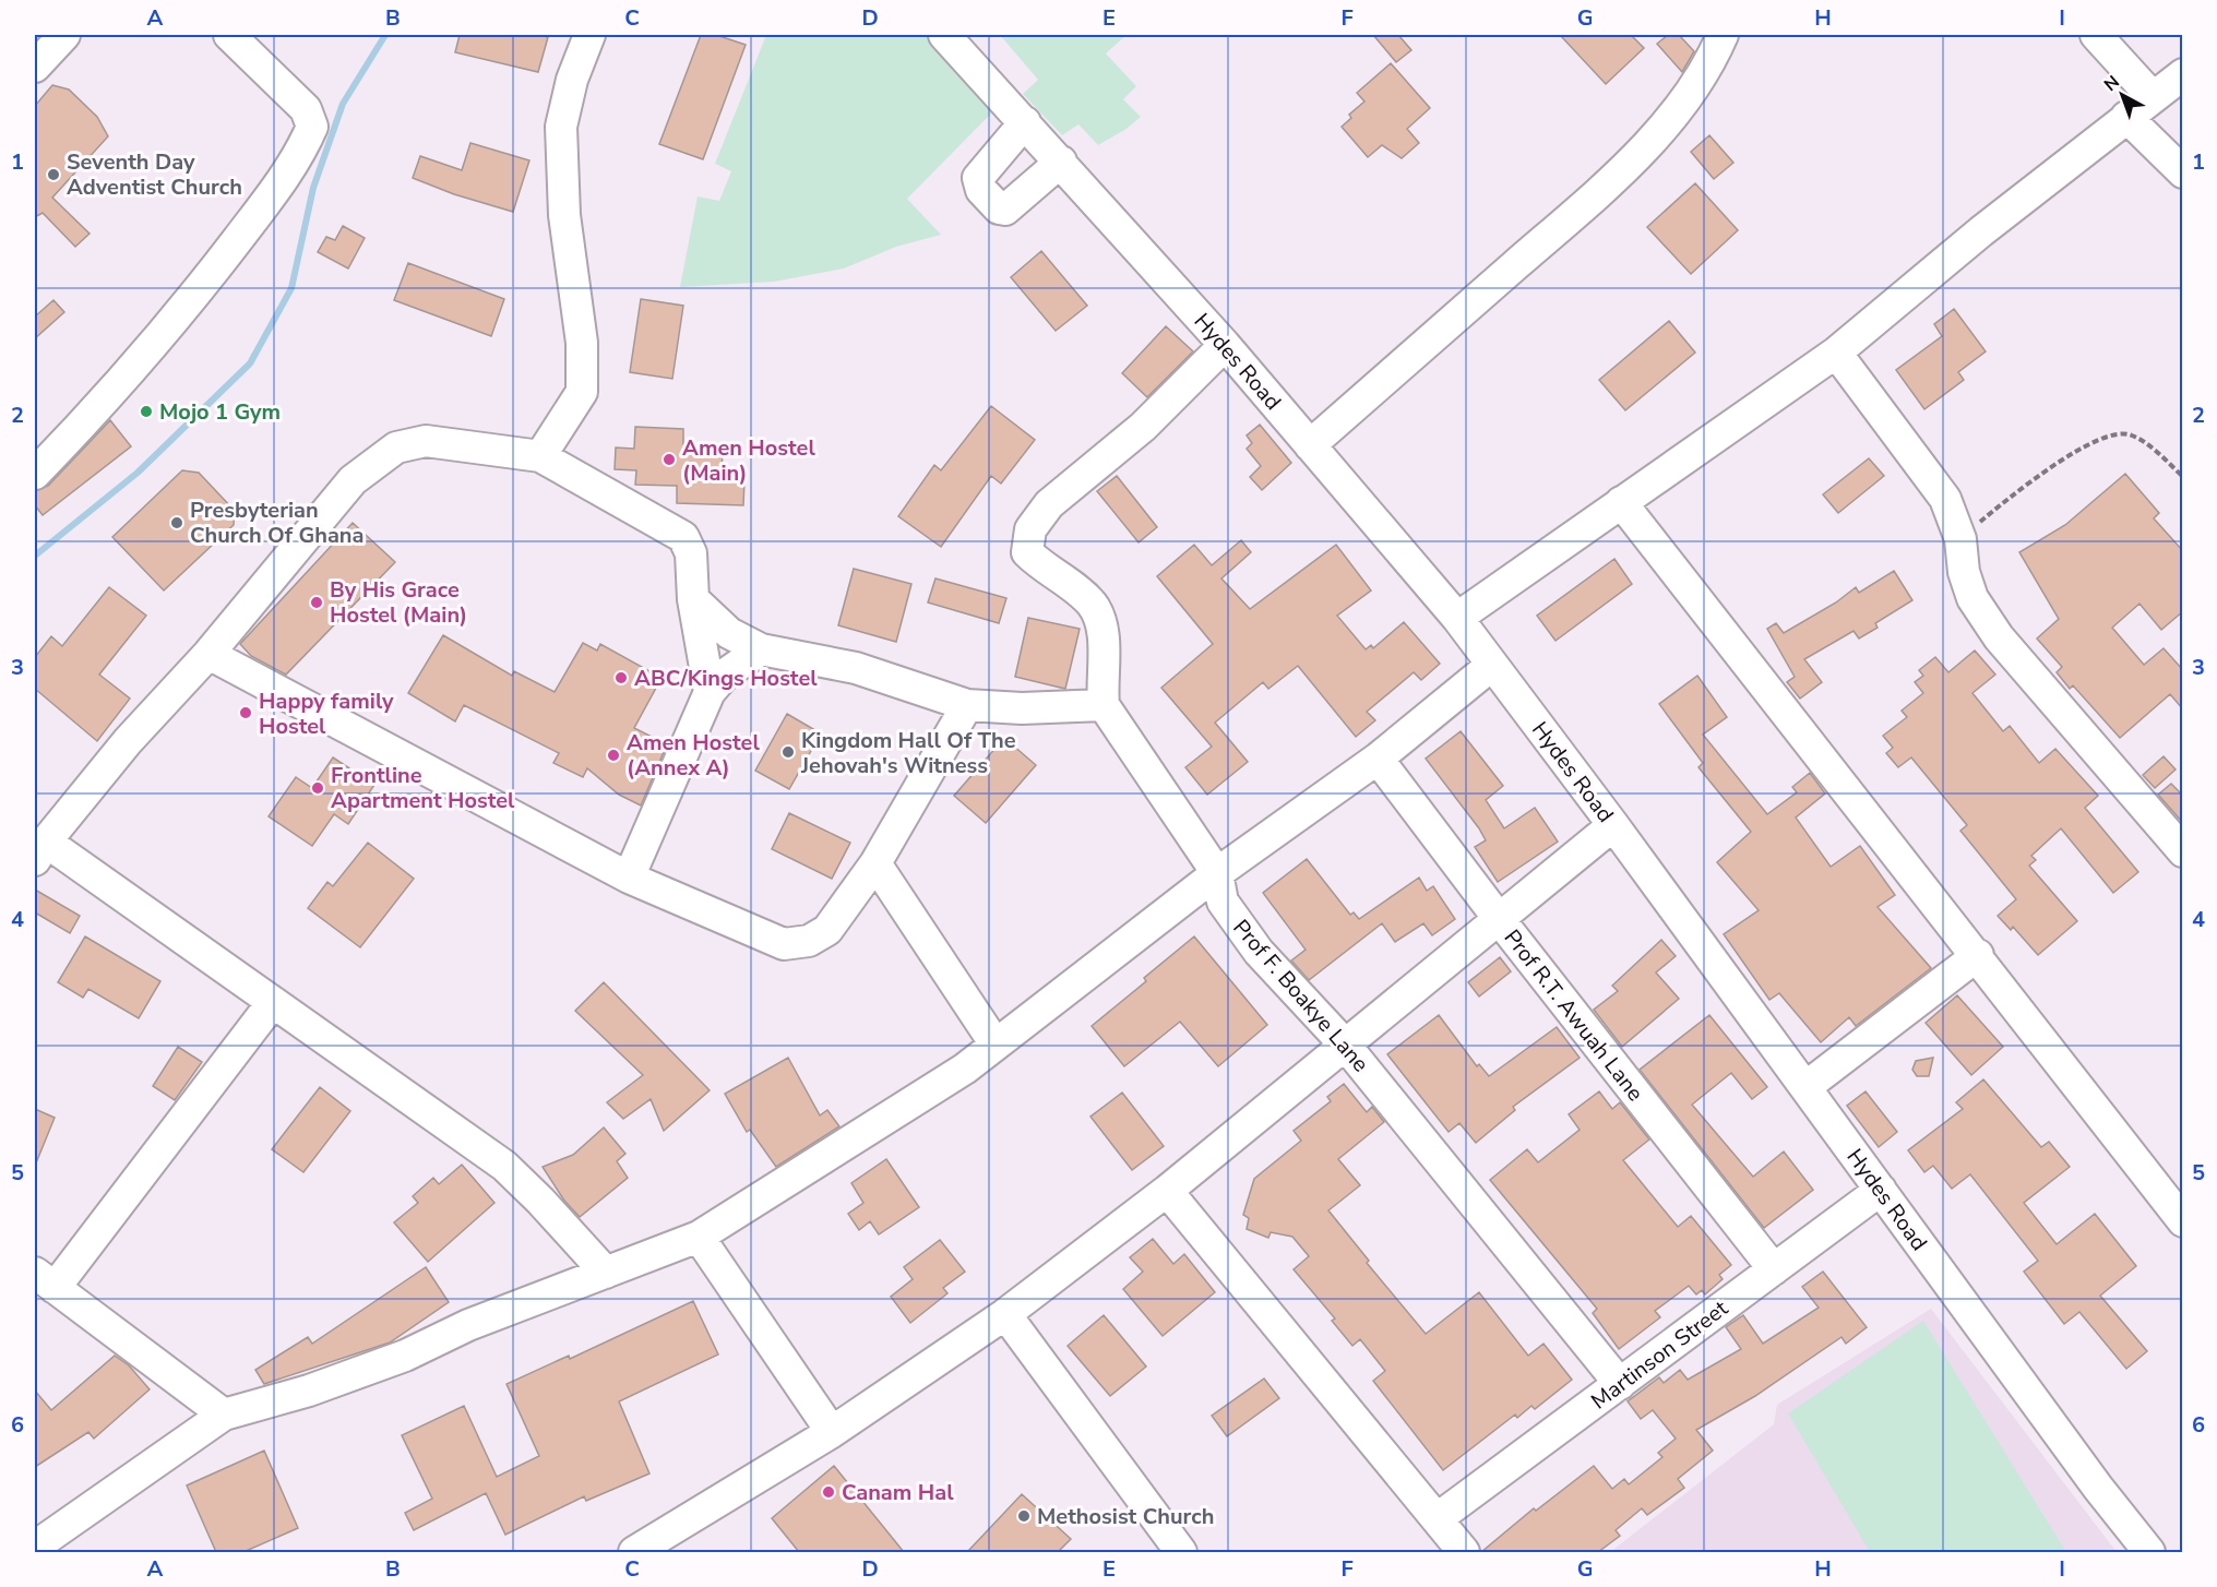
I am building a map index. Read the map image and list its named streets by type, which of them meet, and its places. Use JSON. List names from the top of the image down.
{
  "streets": {
    "street": [
      "Hydes Road",
      "Prof F. Boakye Lane",
      "Prof R.T. Awuah Lane",
      "Martinson Street"
    ]
  },
  "crossings": [
    ["Hydes Road", "Martinson Street"],
    ["Prof F. Boakye Lane", "Martinson Street"],
    ["Prof R.T. Awuah Lane", "Martinson Street"]
  ],
  "places": [
    "Seventh Day Adventist Church",
    "Mojo 1 Gym",
    "Amen Hostel (Main)",
    "Presbyterian Church Of Ghana",
    "By His Grace Hostel (Main)",
    "ABC/Kings Hostel",
    "Happy family Hostel",
    "Kingdom Hall Of The Jehovah's Witness",
    "Amen Hostel (Annex A)",
    "Frontline Apartment Hostel",
    "Canam Hal",
    "Methosist Church"
  ],
  "north": "top left",
  "grid": {
    "columns": [
      "A",
      "B",
      "C",
      "D",
      "E",
      "F",
      "G",
      "H",
      "I"
    ],
    "rows": [
      "1",
      "2",
      "3",
      "4",
      "5",
      "6"
    ]
  }
}
